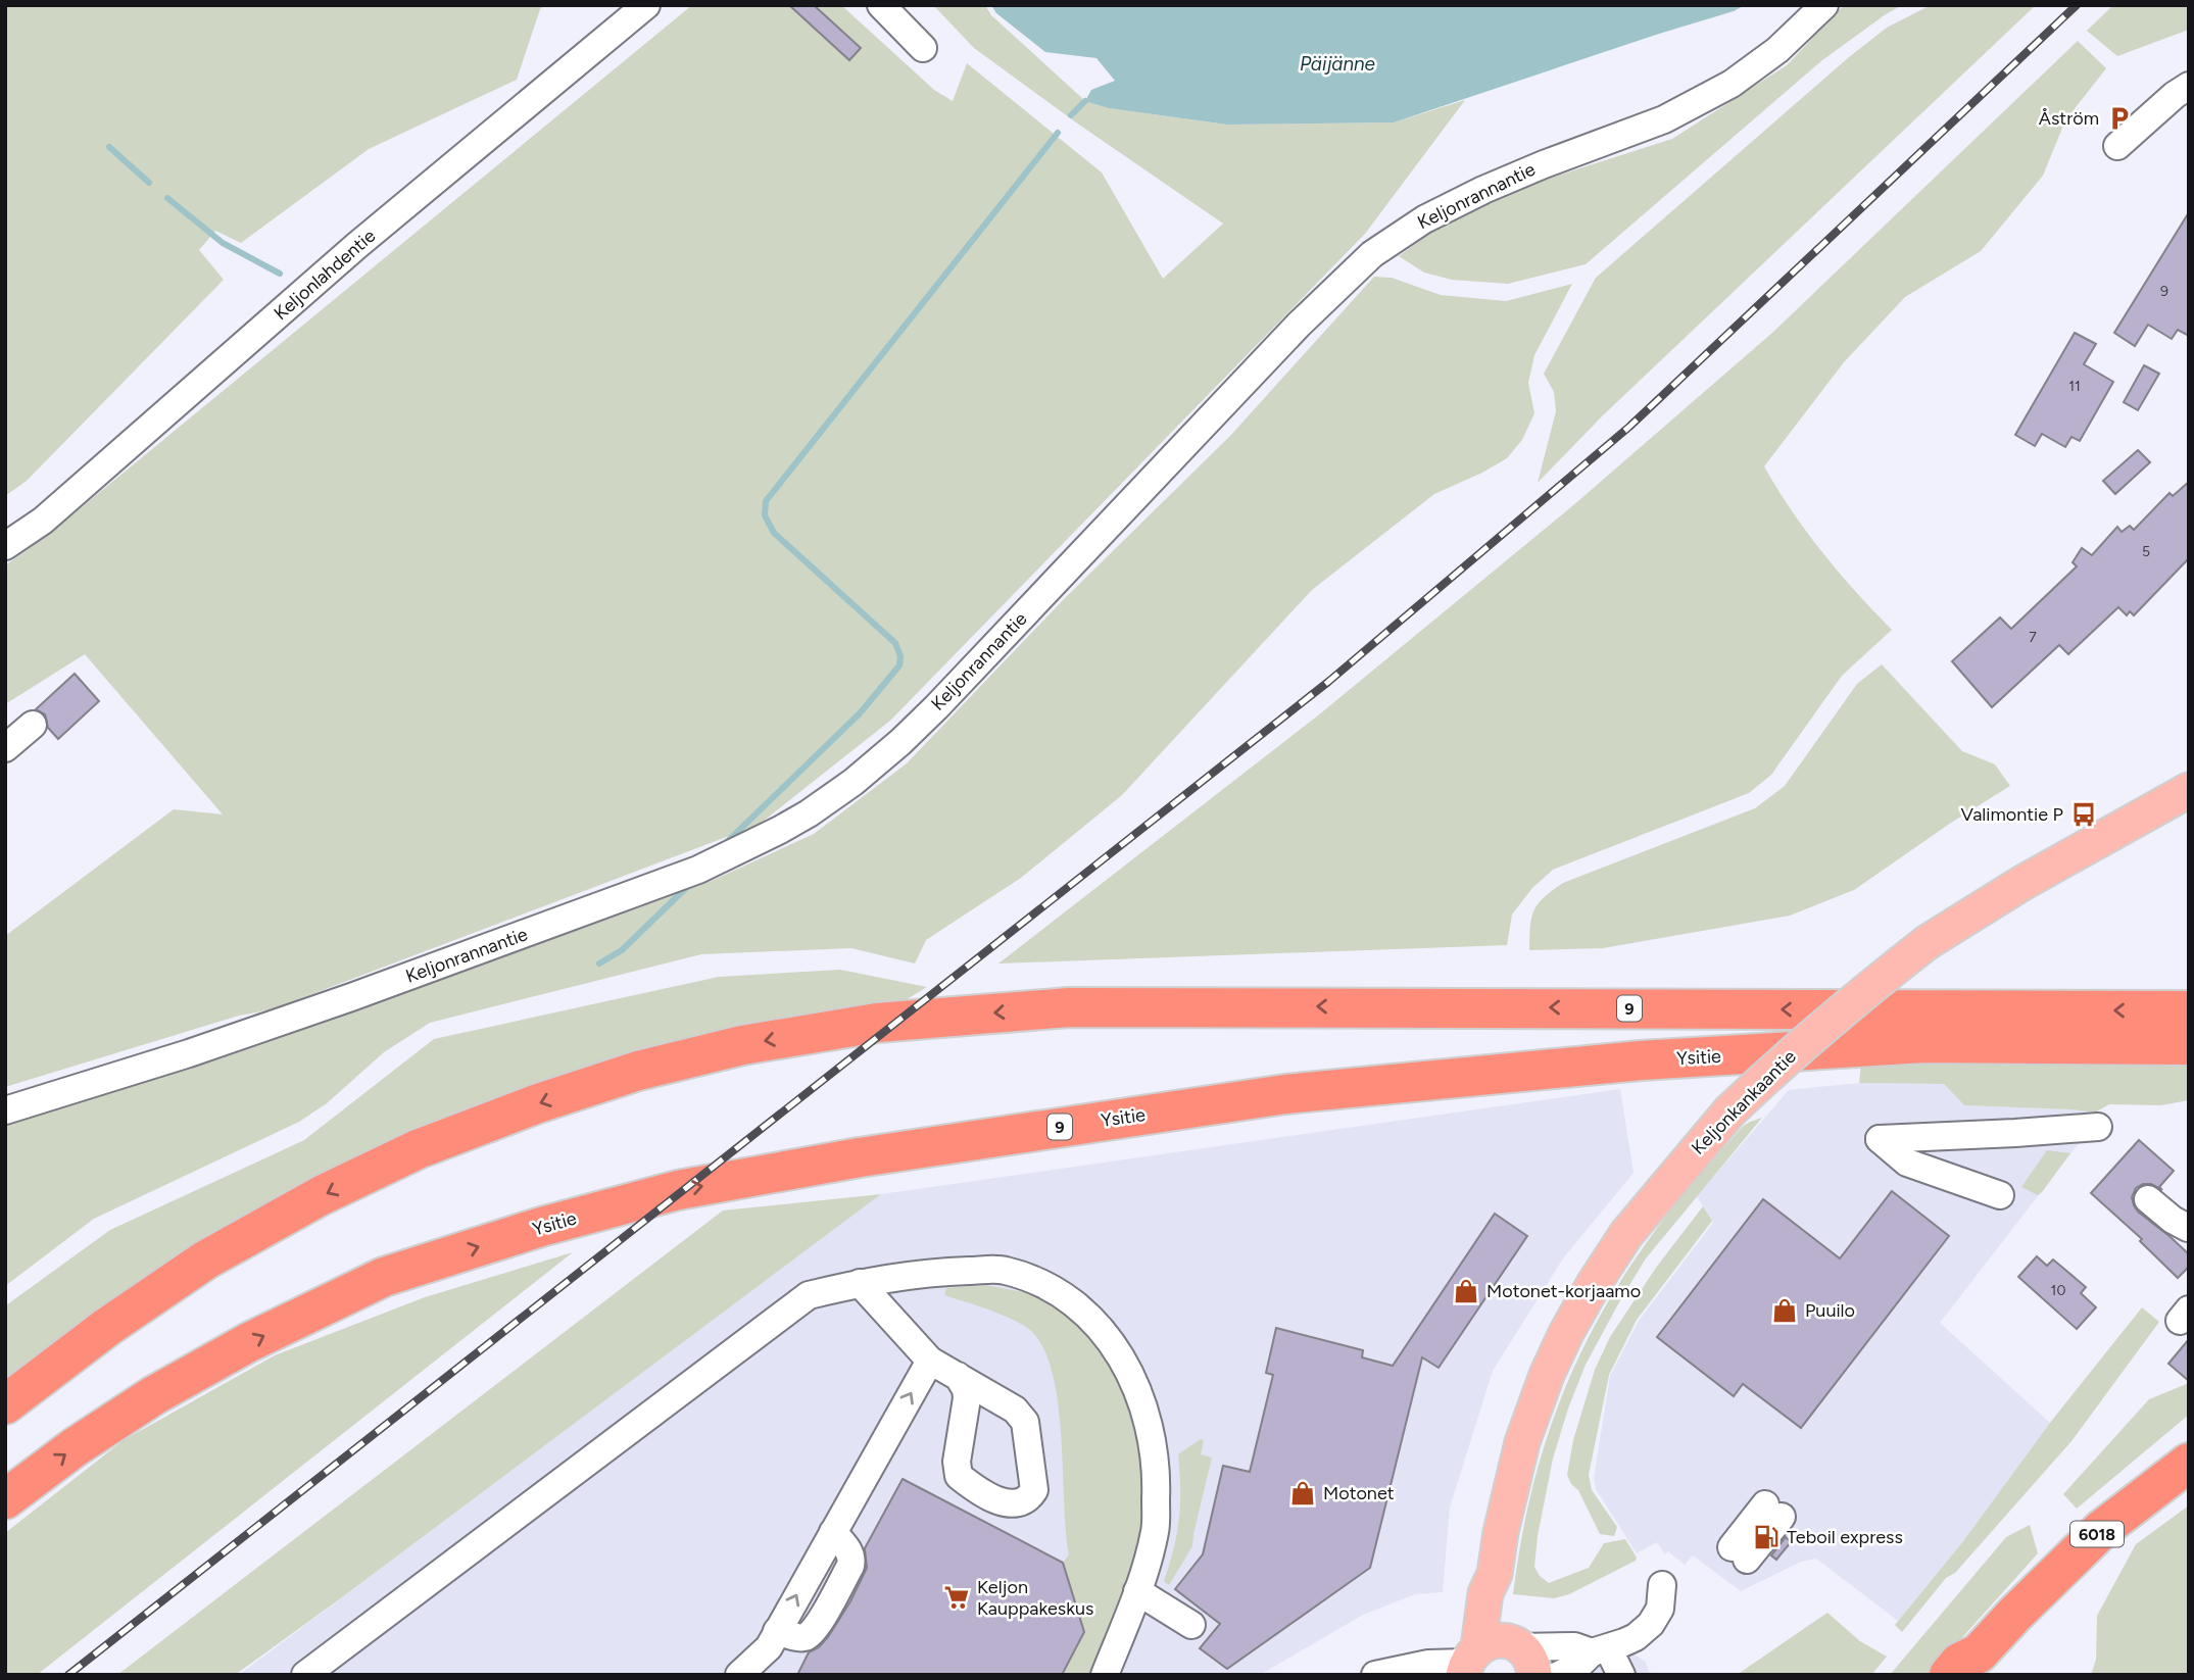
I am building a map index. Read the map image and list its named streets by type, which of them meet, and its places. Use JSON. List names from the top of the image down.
{
  "streets": {
    "highway": ["9", "Ysitie", "6018"],
    "main road": ["Keljonkankaantie"],
    "street": ["Keljonrannantie", "Keljonlahdentie"]
  },
  "water": ["Päijänne"],
  "places": {
    "parking": ["Åström"],
    "bus stop": ["Valimontie P"],
    "shop": ["Motonet-korjaamo", "Puuilo", "Motonet"],
    "fuel station": ["Teboil express"],
    "supermarket": ["Keljon Kauppakeskus"]
  },
  "house_numbers": [
    "9",
    "11",
    "5",
    "7",
    "10"
  ]
}
